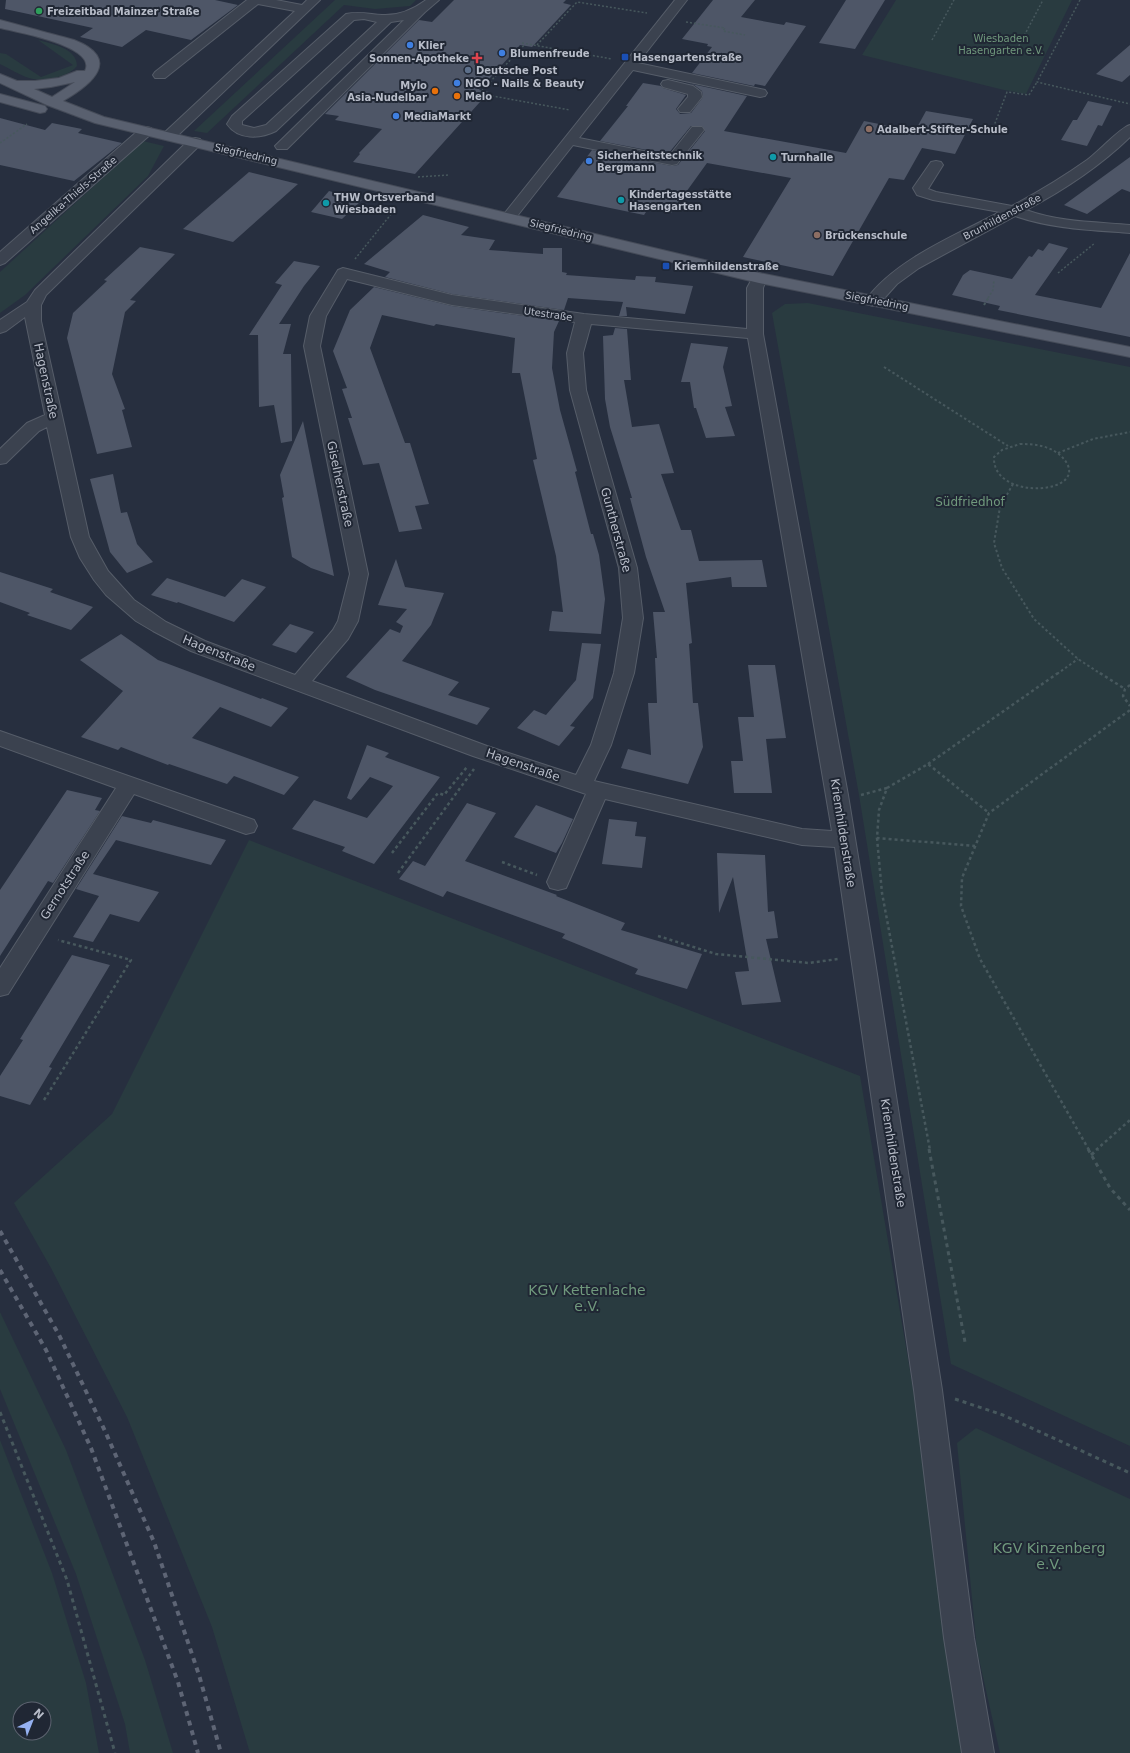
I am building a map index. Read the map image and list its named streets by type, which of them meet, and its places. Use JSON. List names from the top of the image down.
{
  "streets": {
    "main road": ["Siegfriedring"],
    "street": [
      "Angelika-Thiels-Straße",
      "Brunhildenstraße",
      "Utestraße",
      "Hagenstraße",
      "Giselherstraße",
      "Guntherstraße",
      "Kriemhildenstraße",
      "Gernotstraße"
    ]
  },
  "crossings": [
    ["Siegfriedring", "Angelika-Thiels-Straße"],
    ["Siegfriedring", "Brunhildenstraße"],
    ["Siegfriedring", "Kriemhildenstraße"],
    ["Utestraße", "Giselherstraße"],
    ["Utestraße", "Guntherstraße"],
    ["Utestraße", "Kriemhildenstraße"],
    ["Hagenstraße", "Giselherstraße"],
    ["Hagenstraße", "Guntherstraße"],
    ["Hagenstraße", "Kriemhildenstraße"]
  ],
  "parks": [
    "Wiesbaden Hasengarten e.V.",
    "Südfriedhof",
    "KGV Kettenlache e.V.",
    "KGV Kinzenberg e.V."
  ],
  "places": {
    "other": [
      "Freizeitbad Mainzer Straße",
      "Klier",
      "Blumenfreude",
      "Deutsche Post",
      "NGO - Nails & Beauty",
      "Mylo Asia-Nudelbar",
      "Melo",
      "MediaMarkt",
      "Adalbert-Stifter-Schule",
      "Turnhalle",
      "Sicherheitstechnik Bergmann",
      "Kindertagesstätte Hasengarten",
      "THW Ortsverband Wiesbaden",
      "Brückenschule"
    ],
    "transit": ["Hasengartenstraße", "Kriemhildenstraße"],
    "health": ["Sonnen-Apotheke"]
  },
  "north": "top right"
}
